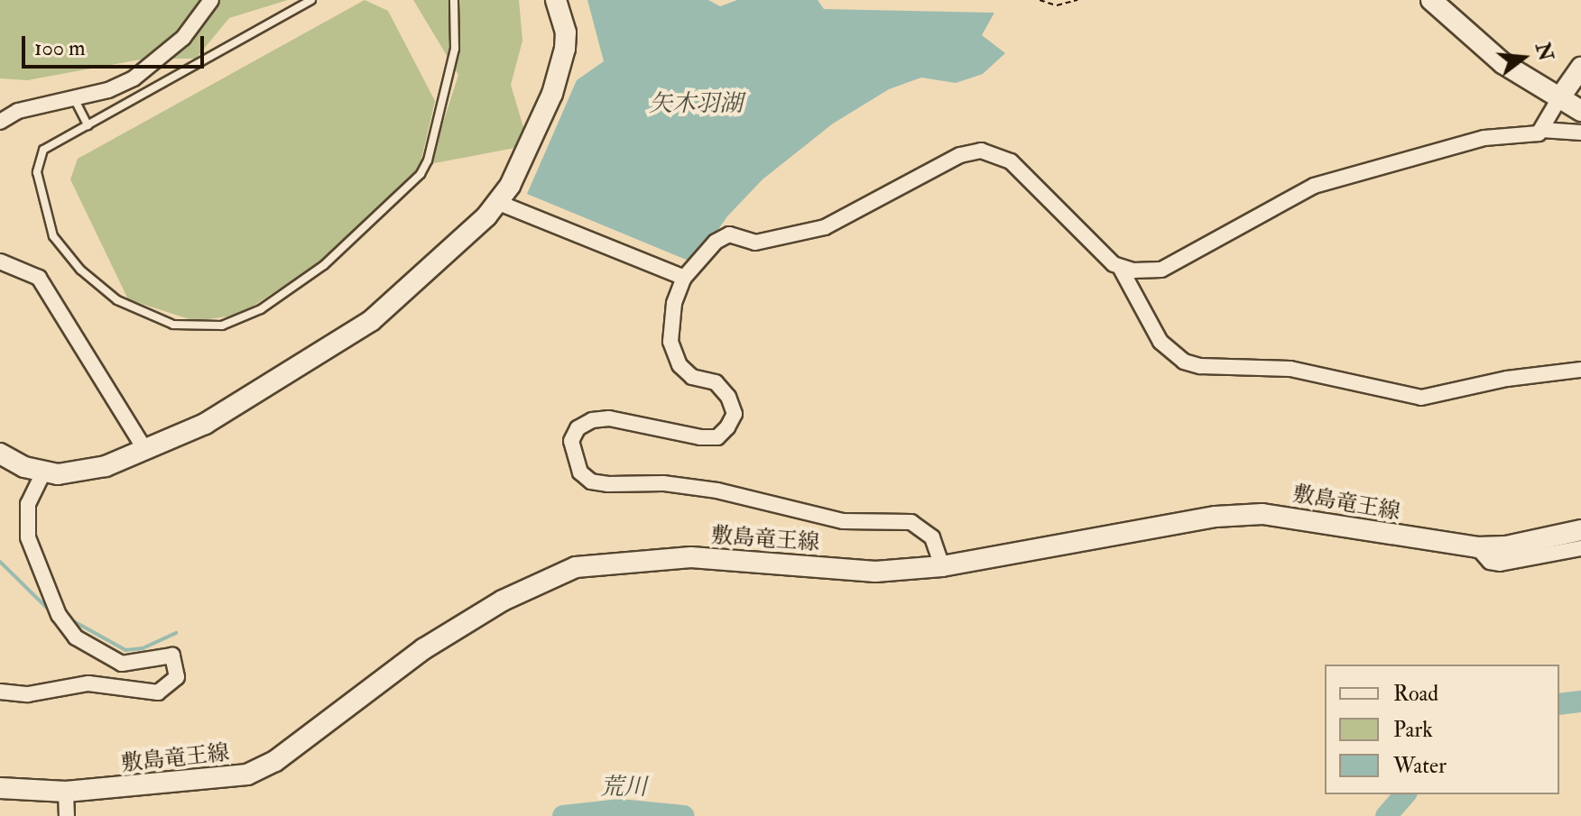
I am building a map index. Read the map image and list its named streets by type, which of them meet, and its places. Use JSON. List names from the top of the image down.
{
  "streets": {
    "main road": ["敷島竜王線"]
  },
  "water": ["矢木羽湖", "荒川"],
  "legend": ["Road", "Park", "Water"],
  "scale_bar": "100 m",
  "north": "right"
}
